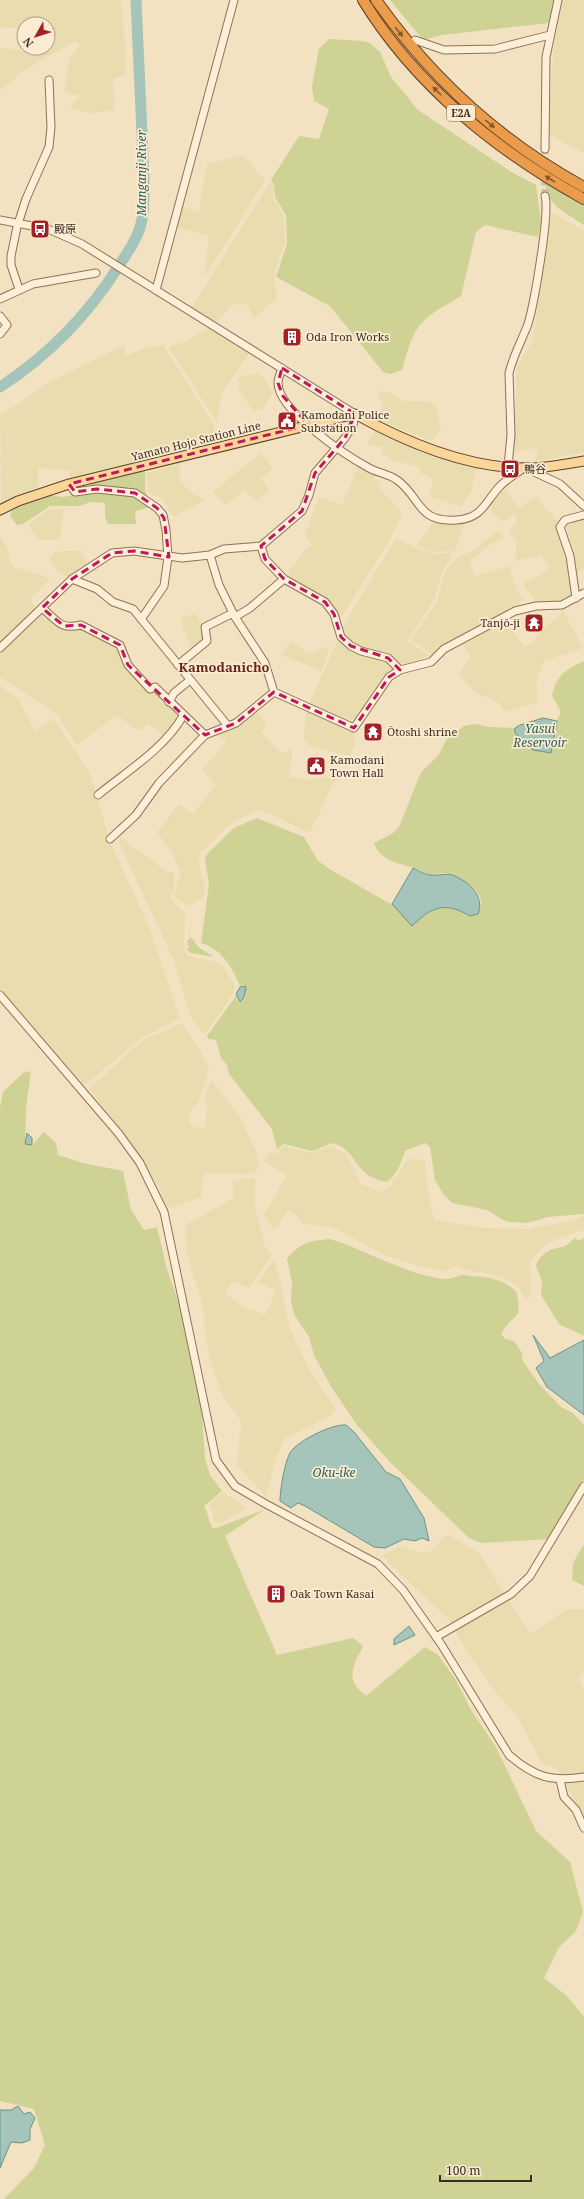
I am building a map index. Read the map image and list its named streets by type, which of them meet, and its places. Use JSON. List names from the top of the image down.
{
  "streets": {
    "highway": ["E2A"],
    "main road": ["Yamato Hojo Station Line"]
  },
  "districts": ["Kamodanicho"],
  "water": ["Manganji River", "Yasui Reservoir", "Oku-ike"],
  "places": {
    "bus stop": ["殿原", "鴨谷"],
    "building": ["Oda Iron Works", "Oak Town Kasai"],
    "public building": ["Kamodani Police Substation", "Kamodani Town Hall"],
    "temple": ["Tanjō-ji", "Ōtoshi shrine"]
  },
  "scale_bar": "100 m",
  "north": "bottom left"
}
